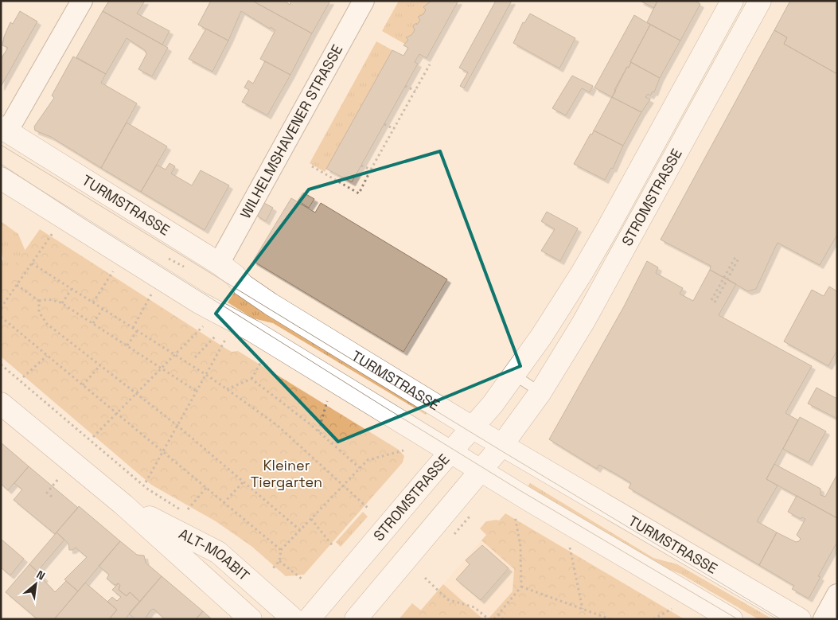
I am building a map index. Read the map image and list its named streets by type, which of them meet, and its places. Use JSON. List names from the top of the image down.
{
  "streets": {
    "main road": ["STROMSTRASSE", "TURMSTRASSE", "ALT-MOABIT"],
    "street": ["WILHELMSHAVENER STRASSE"]
  },
  "crossings": [
    ["WILHELMSHAVENER STRASSE", "TURMSTRASSE"],
    ["STROMSTRASSE", "TURMSTRASSE"]
  ],
  "parks": ["Kleiner Tiergarten"],
  "north": "top right"
}
